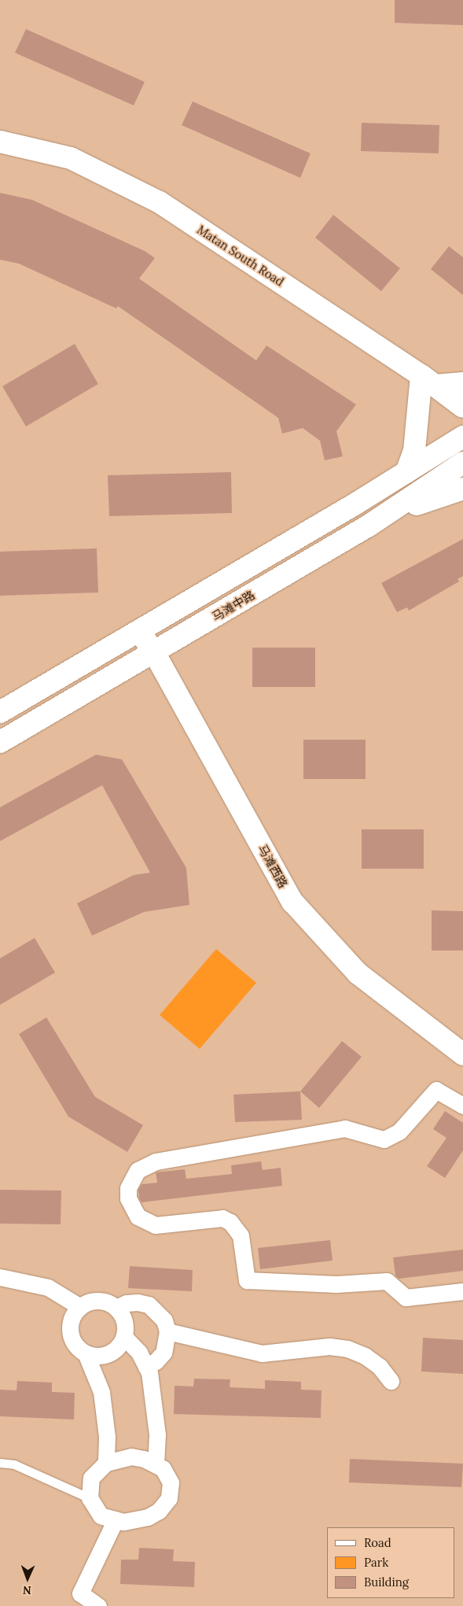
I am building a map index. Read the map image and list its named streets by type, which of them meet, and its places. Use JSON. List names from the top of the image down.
{
  "streets": {
    "main road": ["Matan South Road", "马滩中路", "马滩西路"]
  },
  "crossings": [
    ["马滩中路", "马滩西路"]
  ],
  "legend": ["Road", "Park", "Building"],
  "north": "bottom"
}
